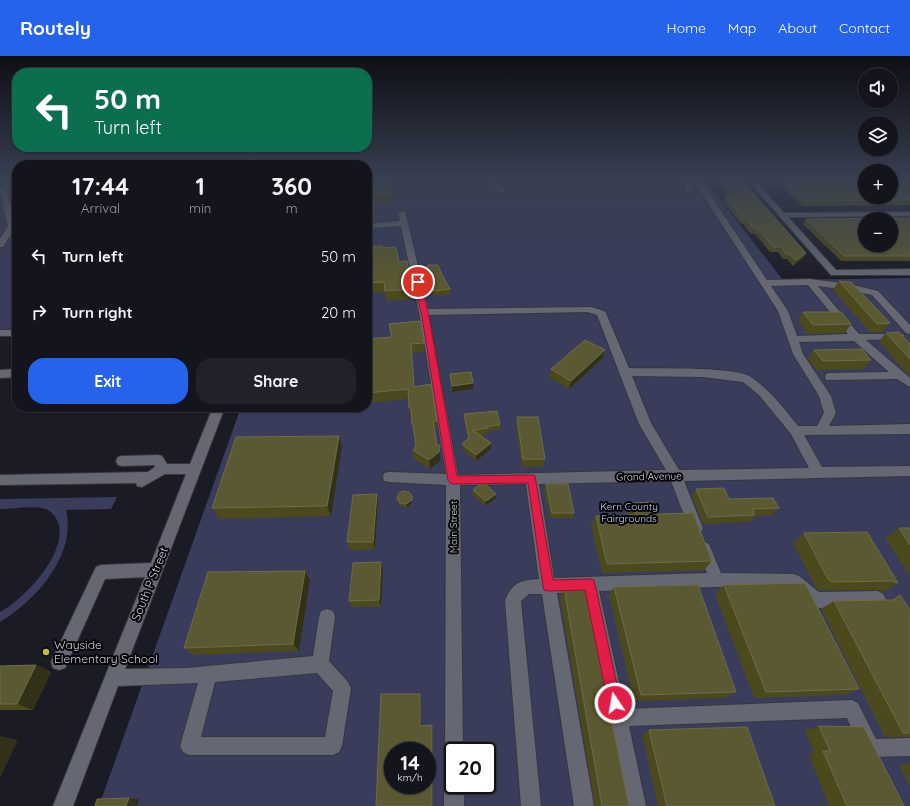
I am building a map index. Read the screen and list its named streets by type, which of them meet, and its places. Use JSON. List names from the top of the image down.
{
  "streets": {
    "street": ["Grand Avenue", "Main Street", "South P Street"]
  },
  "crossings": [
    ["Grand Avenue", "Main Street"]
  ],
  "parks": ["Kern County Fairgrounds"],
  "places": ["Wayside Elementary School"],
  "page": {
    "header": "Routely",
    "nav": [
      "Home",
      "Map",
      "About",
      "Contact"
    ],
    "map_buttons": ["+", "−"],
    "turn": ["50 m", "Turn left"],
    "eta": [
      "17:44",
      "Arrival",
      "1",
      "min",
      "360",
      "m"
    ],
    "list": [
      {
        "name": "Turn left",
        "value": "50 m"
      },
      {
        "name": "Turn right",
        "value": "20 m"
      }
    ],
    "buttons": ["Exit", "Share"],
    "speed": "14 km/h",
    "limit": "20"
  }
}
